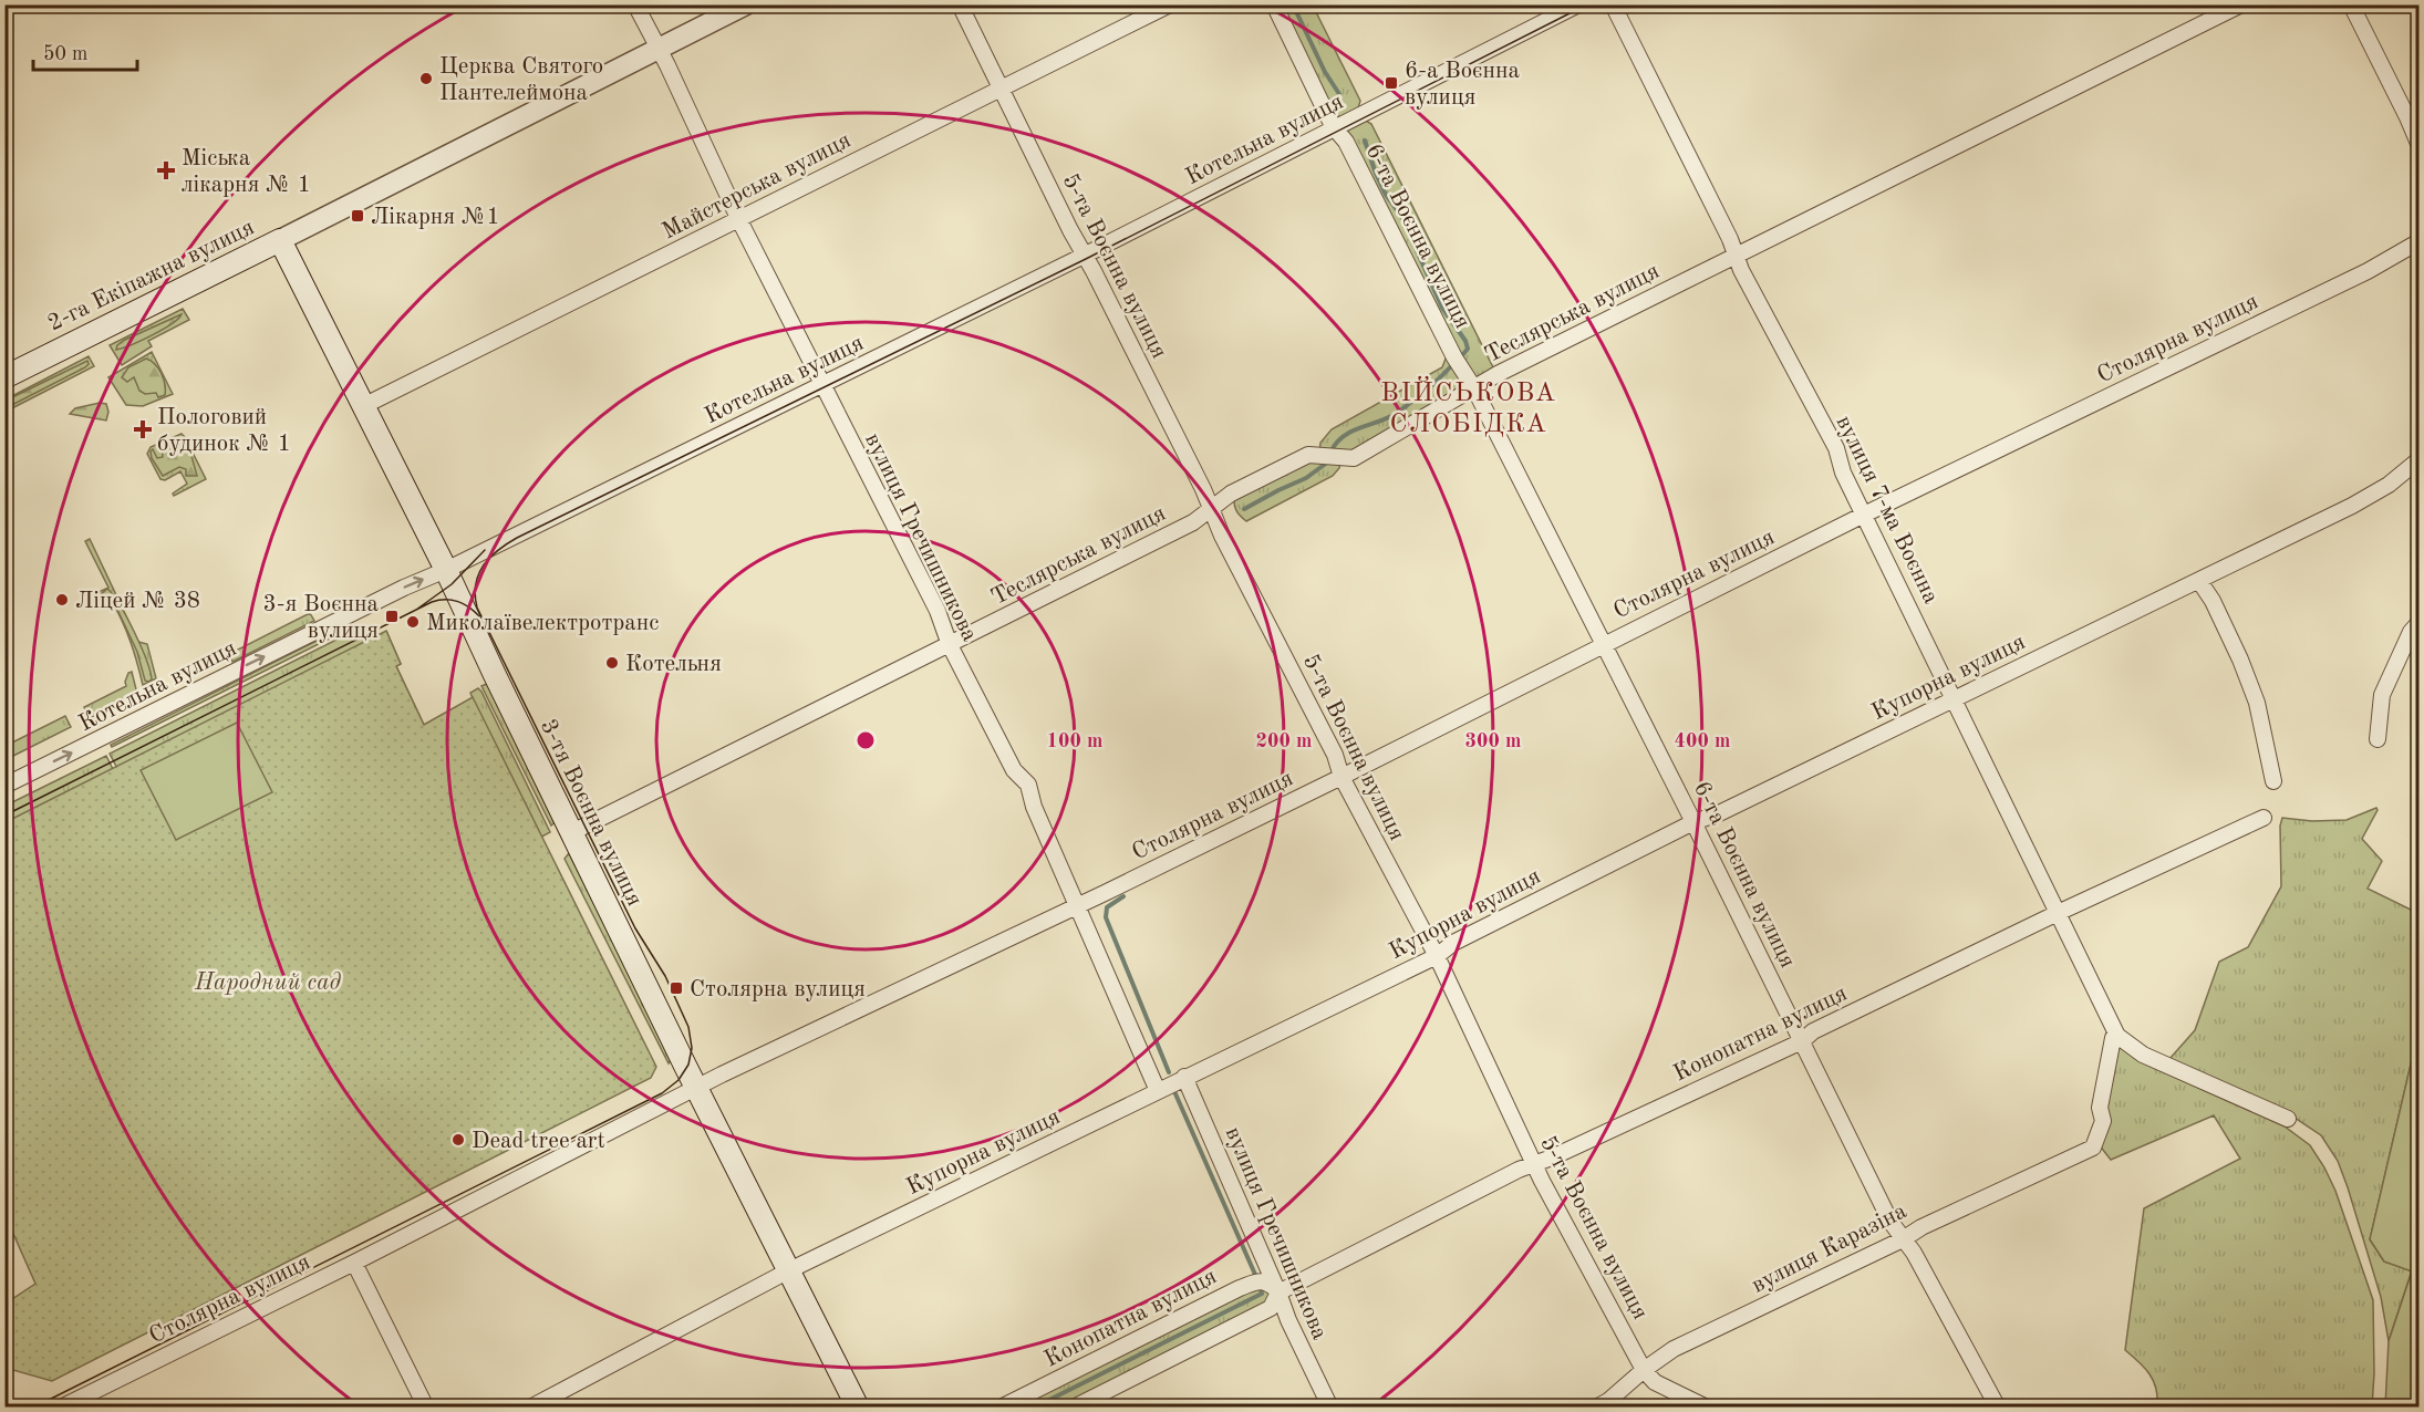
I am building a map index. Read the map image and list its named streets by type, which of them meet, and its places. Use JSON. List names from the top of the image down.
{
  "streets": {
    "main road": ["2-га Екіпажна вулиця", "3-тя Воєнна вулиця"],
    "street": [
      "Котельна вулиця",
      "Майстерська вулиця",
      "6-та Воєнна вулиця",
      "5-та Воєнна вулиця",
      "Теслярська вулиця",
      "Столярна вулиця",
      "вулиця 7-ма Воєнна",
      "вулиця Гречишникова",
      "Купорна вулиця",
      "Конопатна вулиця",
      "вулиця Каразіна"
    ]
  },
  "crossings": [
    ["Котельна вулиця", "6-та Воєнна вулиця"],
    ["Котельна вулиця", "5-та Воєнна вулиця"],
    ["Котельна вулиця", "вулиця Гречишникова"],
    ["Котельна вулиця", "3-тя Воєнна вулиця"],
    ["Майстерська вулиця", "5-та Воєнна вулиця"],
    ["Майстерська вулиця", "вулиця Гречишникова"],
    ["Майстерська вулиця", "3-тя Воєнна вулиця"],
    ["6-та Воєнна вулиця", "Теслярська вулиця"],
    ["6-та Воєнна вулиця", "Столярна вулиця"],
    ["6-та Воєнна вулиця", "Купорна вулиця"],
    ["6-та Воєнна вулиця", "Конопатна вулиця"],
    ["6-та Воєнна вулиця", "вулиця Каразіна"],
    ["5-та Воєнна вулиця", "Теслярська вулиця"],
    ["5-та Воєнна вулиця", "Столярна вулиця"],
    ["5-та Воєнна вулиця", "Купорна вулиця"],
    ["5-та Воєнна вулиця", "Конопатна вулиця"],
    ["5-та Воєнна вулиця", "вулиця Каразіна"],
    ["2-га Екіпажна вулиця", "вулиця Гречишникова"],
    ["2-га Екіпажна вулиця", "3-тя Воєнна вулиця"],
    ["Теслярська вулиця", "вулиця 7-ма Воєнна"],
    ["Теслярська вулиця", "вулиця Гречишникова"],
    ["Теслярська вулиця", "3-тя Воєнна вулиця"],
    ["Столярна вулиця", "вулиця 7-ма Воєнна"],
    ["Столярна вулиця", "вулиця Гречишникова"],
    ["Столярна вулиця", "3-тя Воєнна вулиця"],
    ["вулиця 7-ма Воєнна", "Купорна вулиця"],
    ["вулиця 7-ма Воєнна", "Конопатна вулиця"],
    ["вулиця 7-ма Воєнна", "вулиця Каразіна"],
    ["вулиця Гречишникова", "Купорна вулиця"],
    ["вулиця Гречишникова", "Конопатна вулиця"],
    ["Купорна вулиця", "3-тя Воєнна вулиця"]
  ],
  "districts": ["ВІЙСЬКОВА СЛОБІДКА"],
  "parks": ["Народний сад"],
  "places": {
    "other": [
      "Церква Святого Пантелеймона",
      "Ліцей № 38",
      "Миколаївелектротранс",
      "Котельня",
      "Dead tree art"
    ],
    "transit": [
      "6-а Воєнна вулиця",
      "Лікарня №1",
      "3-я Воєнна вулиця",
      "Столярна вулиця"
    ],
    "health": ["Міська лікарня № 1", "Пологовий будинок № 1"]
  },
  "scale_bar": "50 m",
  "rings": [
    "100 m",
    "200 m",
    "300 m",
    "400 m"
  ]
}
